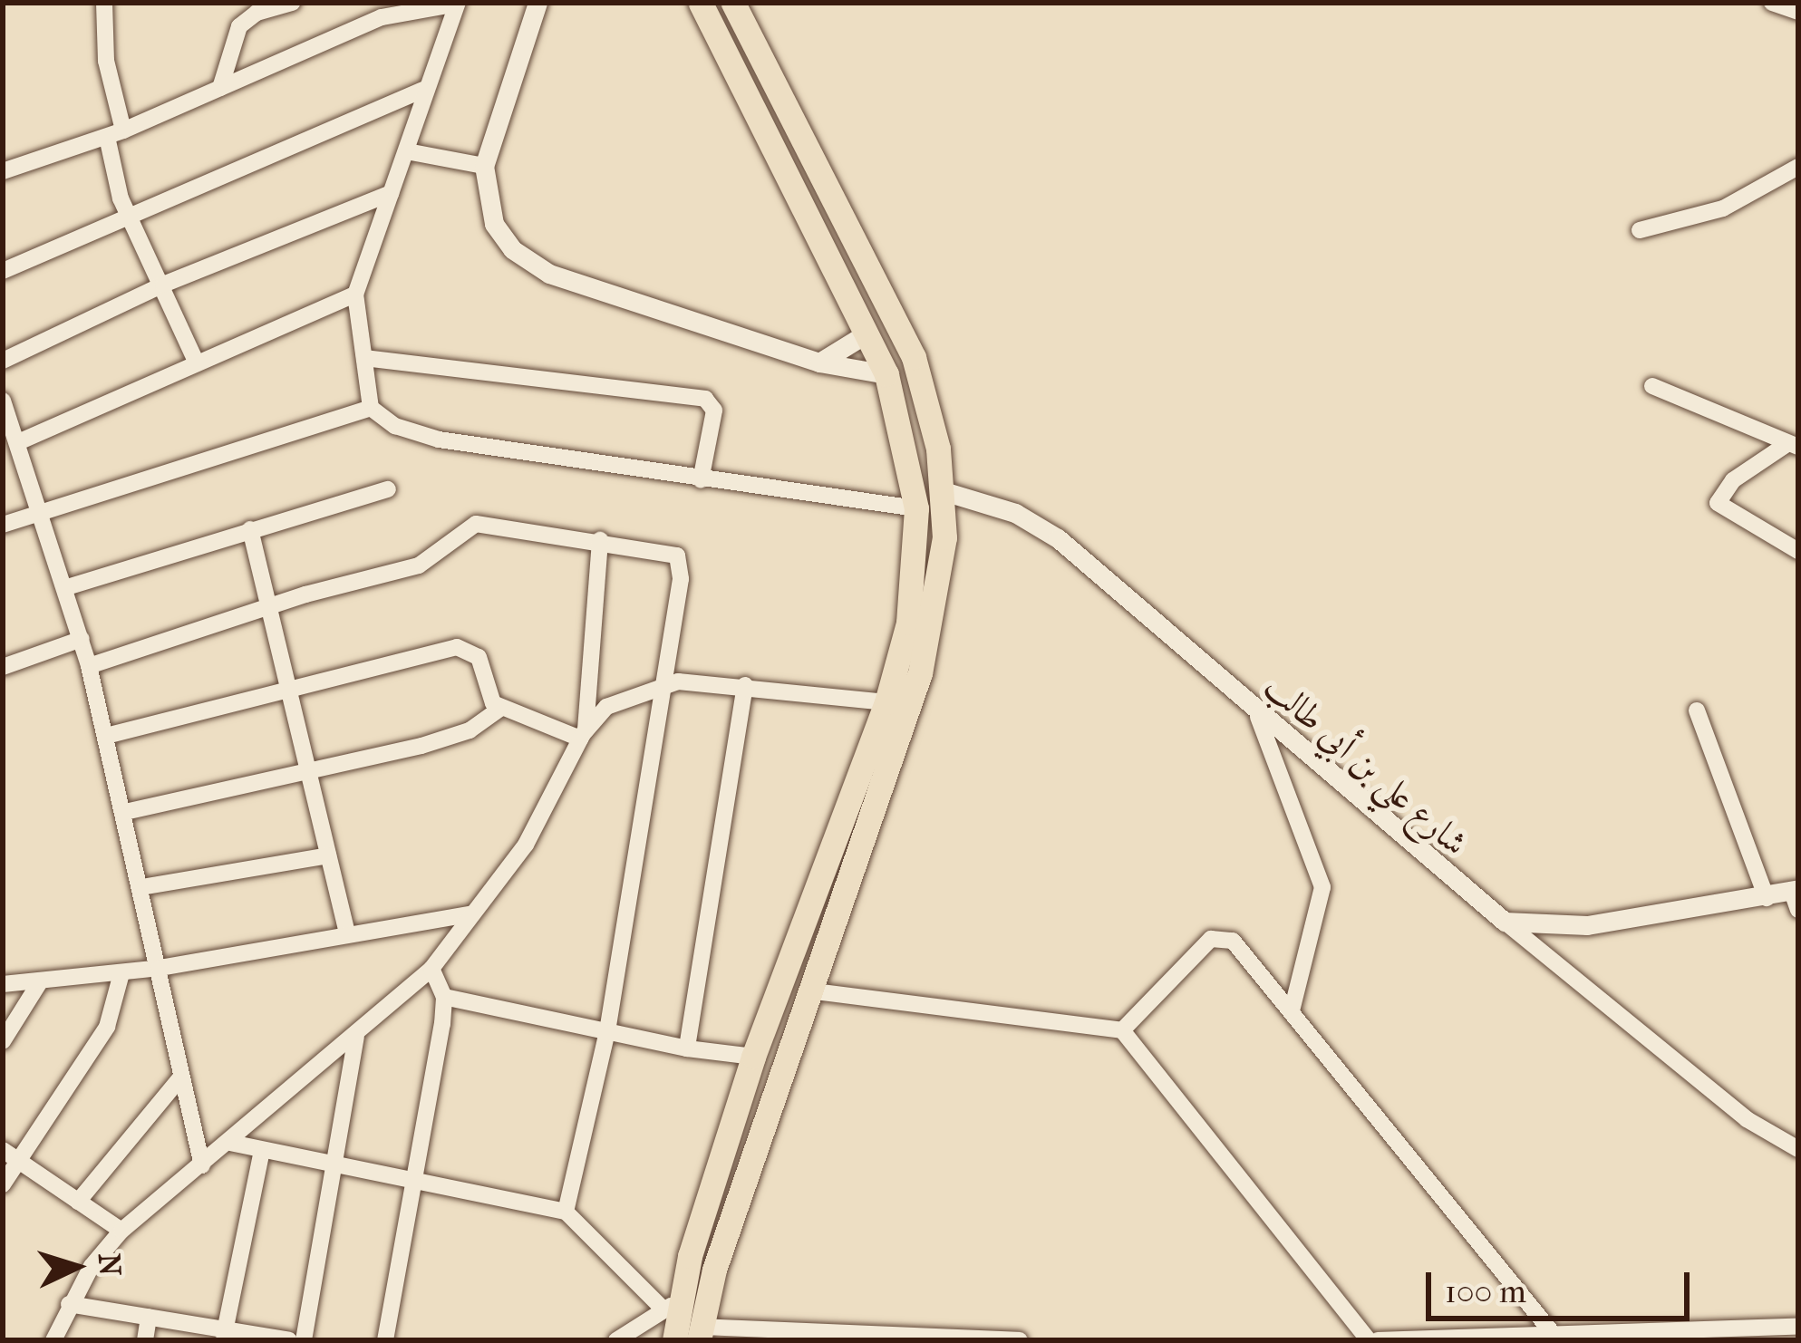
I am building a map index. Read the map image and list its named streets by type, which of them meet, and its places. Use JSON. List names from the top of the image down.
{
  "streets": {
    "street": ["شارع علي بن أبي طالب"]
  },
  "scale_bar": "100 m",
  "north": "right"
}
